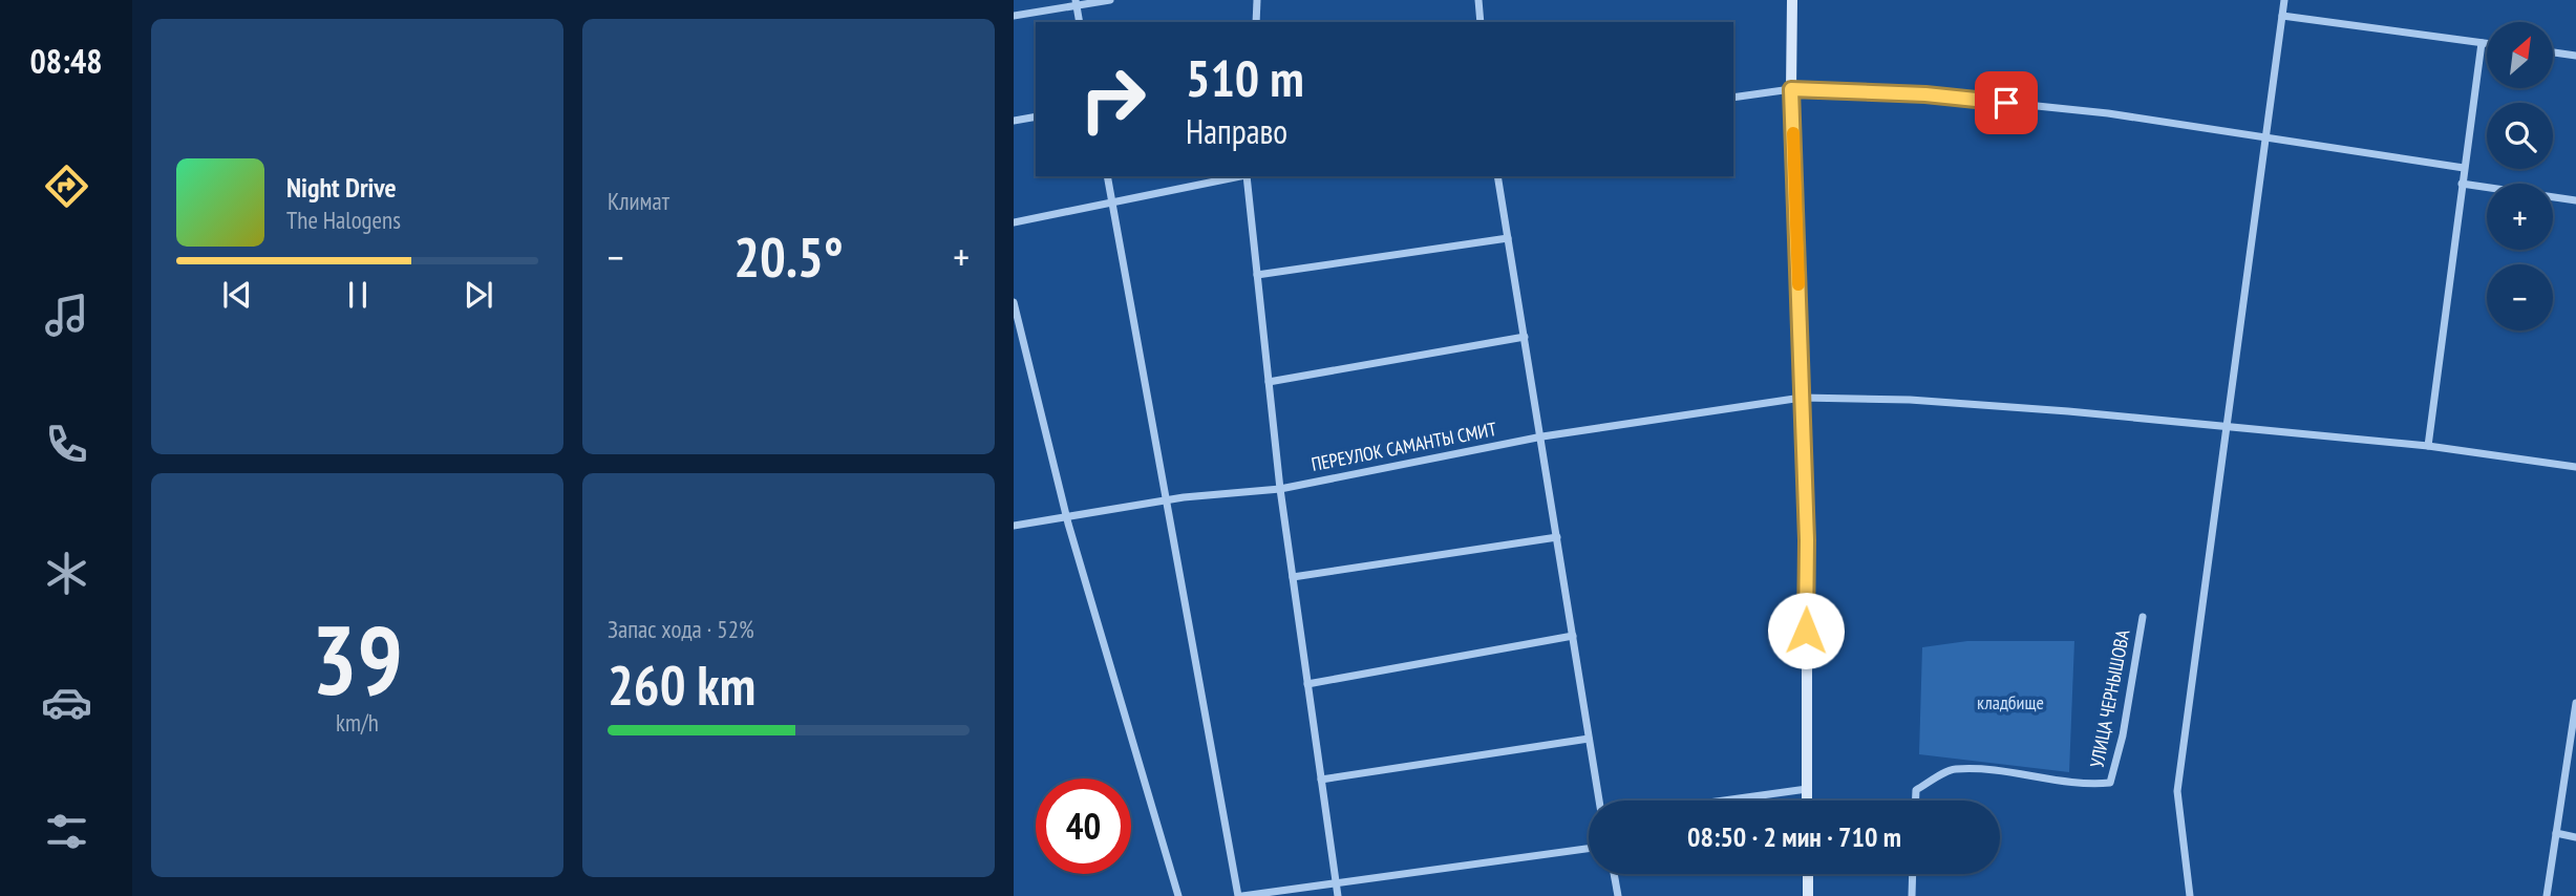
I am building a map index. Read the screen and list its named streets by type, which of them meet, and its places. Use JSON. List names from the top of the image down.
{
  "streets": {
    "street": ["ПЕРЕУЛОК САМАНТЫ СМИТ", "УЛИЦА ЧЕРНЫШОВА"]
  },
  "parks": ["кладбище"],
  "north": "top right",
  "page": {
    "tabs": "08:48",
    "tile": [
      "Климат",
      ["39", "km/h"],
      ["Запас хода · 52%", "260 km"]
    ],
    "map_buttons": ["+", "−"],
    "turn": ["510 m", "Направо"],
    "song": ["Night Drive", "The Halogens"],
    "heat": ["−", "20.5°", "+"],
    "limit": "40",
    "trip": "08:50 · 2 мин · 710 m"
  }
}
